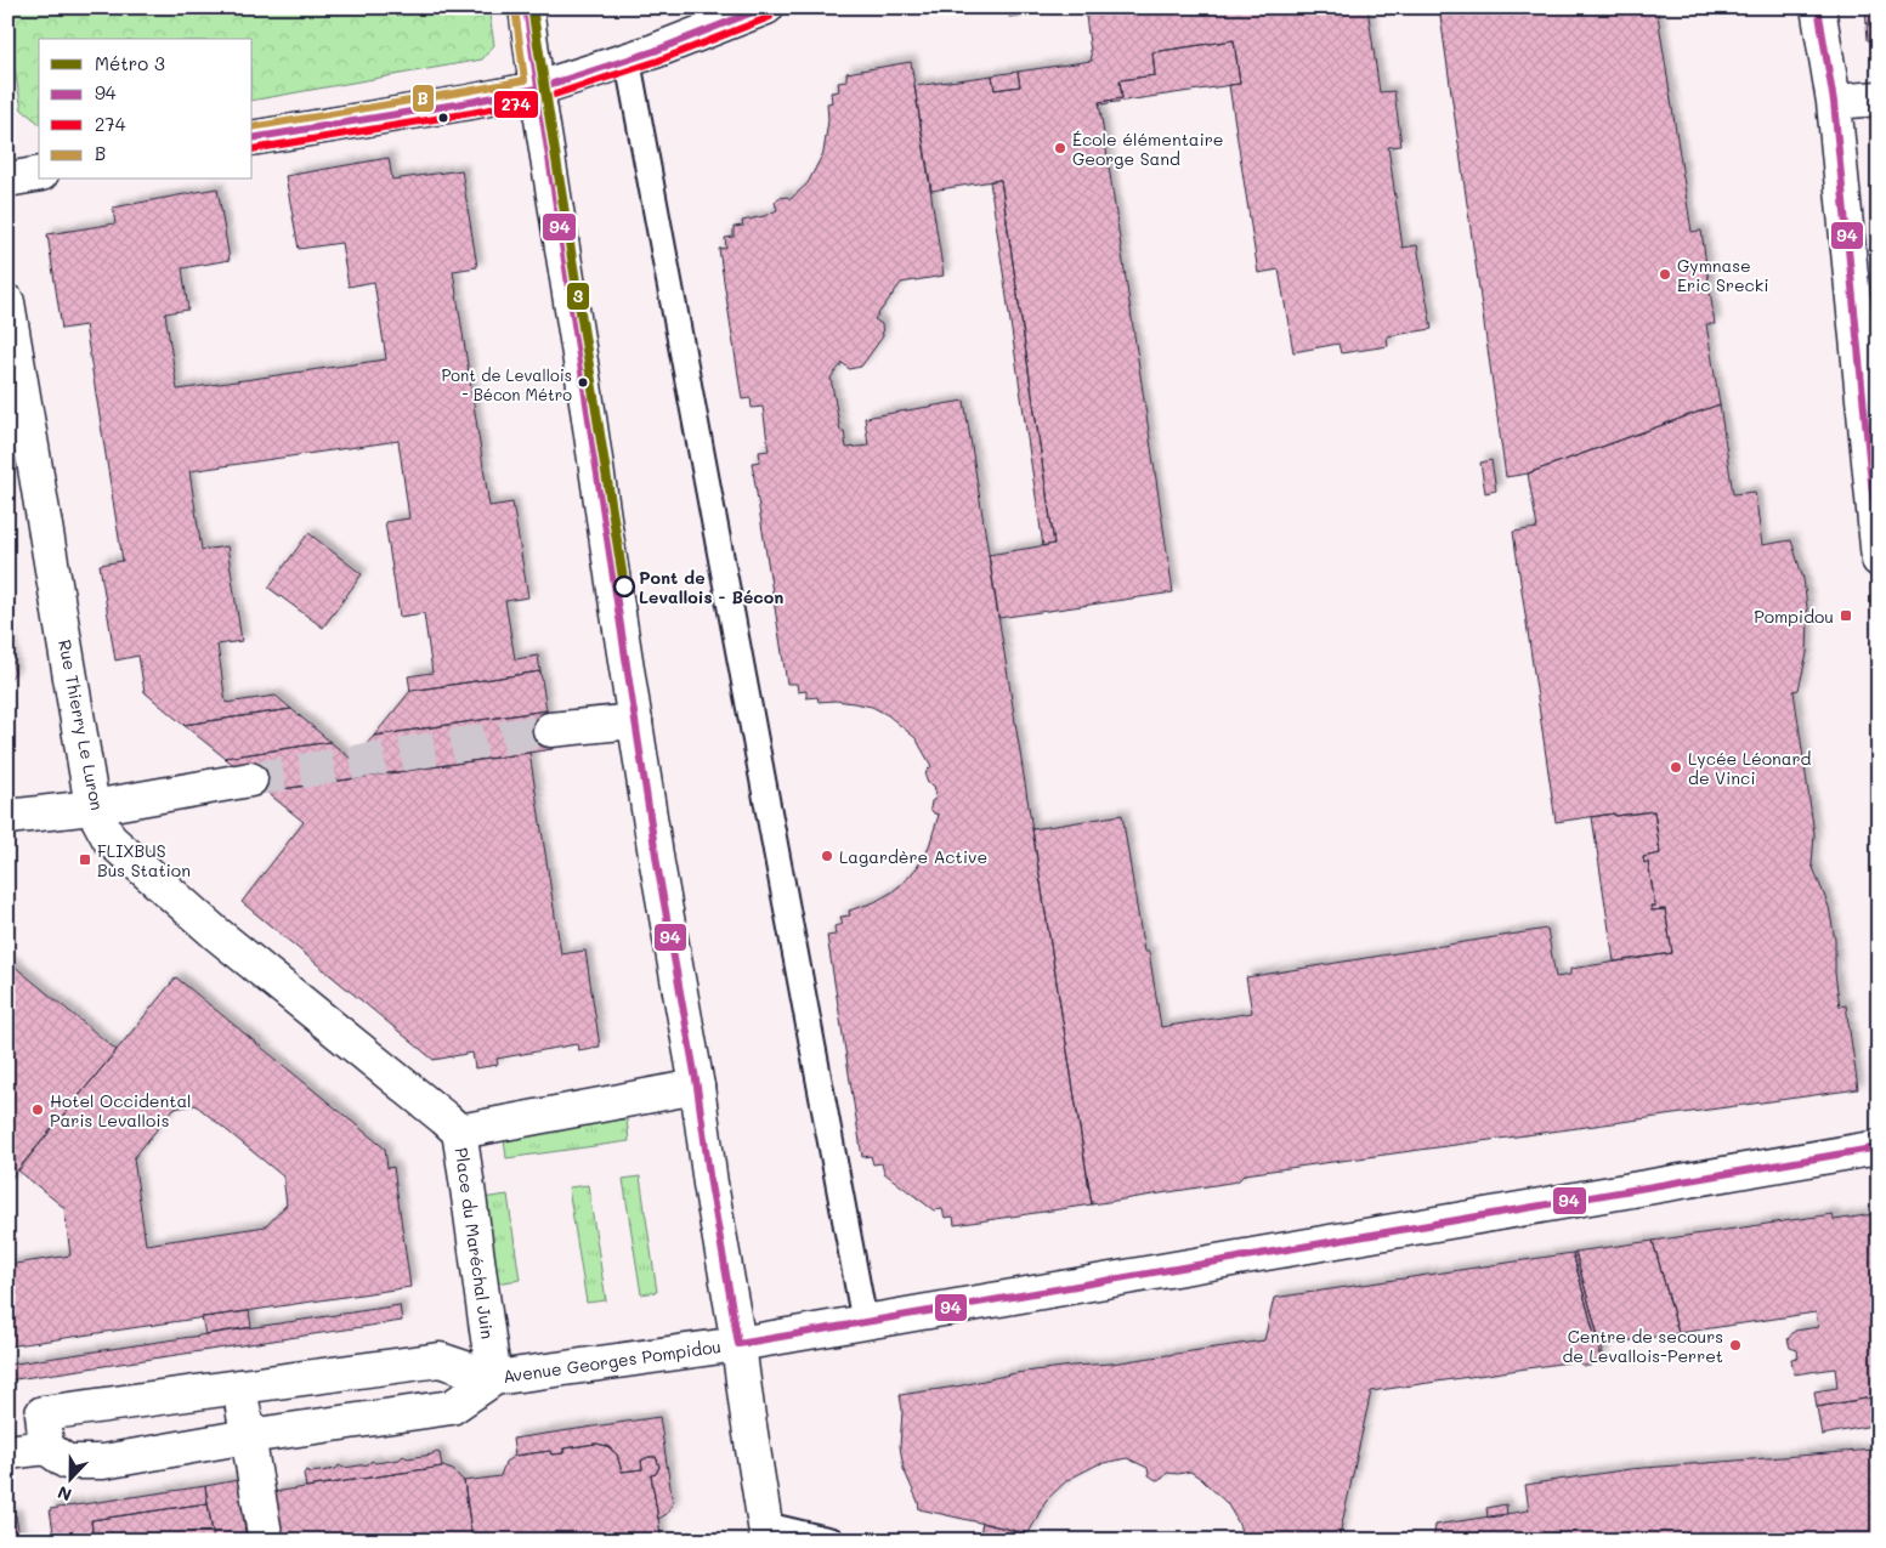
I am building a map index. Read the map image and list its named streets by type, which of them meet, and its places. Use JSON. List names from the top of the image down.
{
  "streets": {
    "street": ["Rue Thierry Le Luron", "Place du Maréchal Juin", "Avenue Georges Pompidou"]
  },
  "crossings": [
    ["Rue Thierry Le Luron", "Place du Maréchal Juin"],
    ["Place du Maréchal Juin", "Avenue Georges Pompidou"]
  ],
  "places": {
    "other": [
      "École élémentaire George Sand",
      "Gymnase Eric Srecki",
      "Pont de Levallois - Bécon Métro",
      "Pont de Levallois - Bécon",
      "Lycée Léonard de Vinci",
      "Lagardère Active",
      "Hotel Occidental Paris Levallois",
      "Centre de secours de Levallois-Perret"
    ],
    "transit": ["Pompidou", "FLIXBUS Bus Station"]
  },
  "lines": [
    "metro line 3",
    "transit line 94",
    "transit line B",
    "transit line 274"
  ],
  "legend": [
    "Métro 3",
    "94",
    "274",
    "B"
  ],
  "north": "bottom"
}
